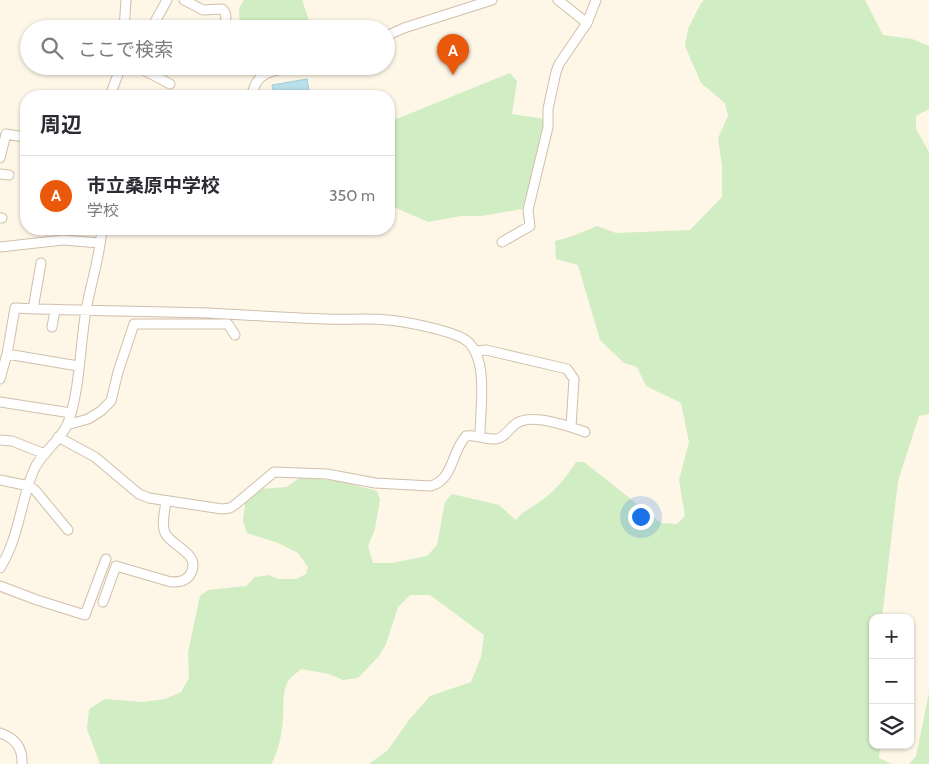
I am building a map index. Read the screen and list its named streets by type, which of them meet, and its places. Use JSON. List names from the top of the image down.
{
  "page": {
    "search": "ここで検索",
    "pins": "A",
    "heading": "周辺",
    "list": [
      {
        "mark": "A",
        "name": "市立桑原中学校",
        "note": "学校",
        "value": "350 m"
      }
    ],
    "map_buttons": ["+", "−"]
  }
}
